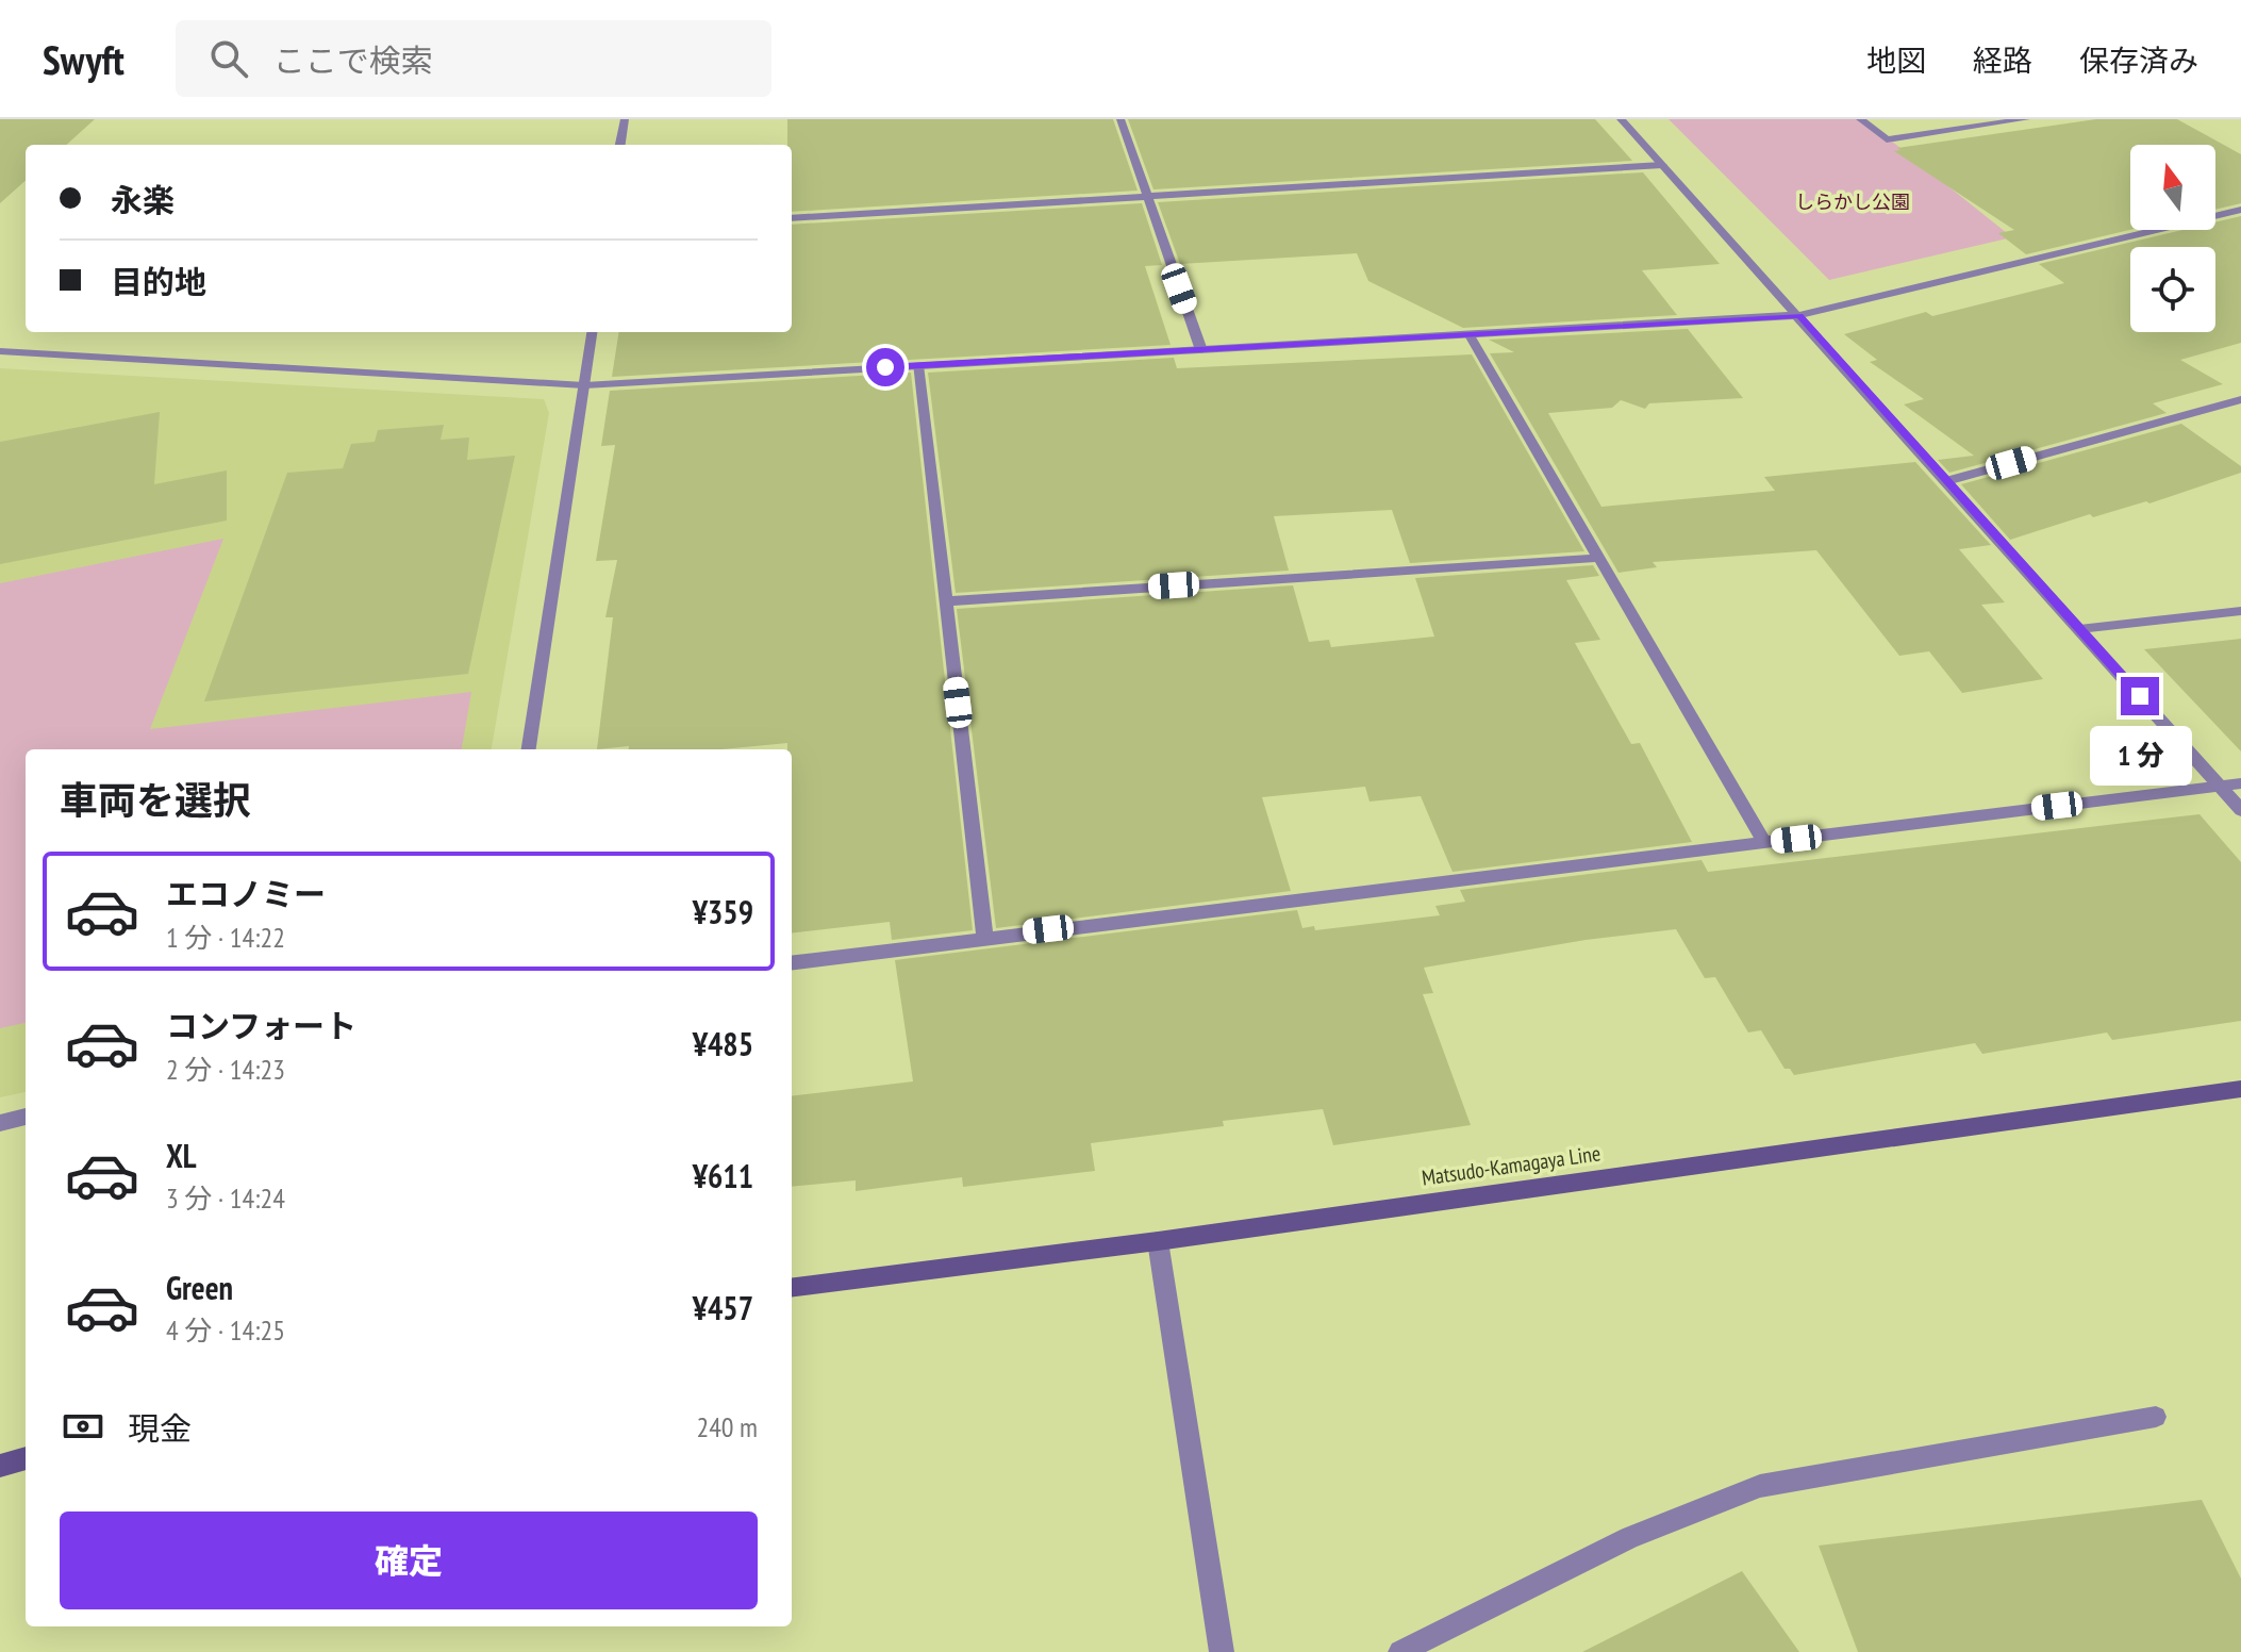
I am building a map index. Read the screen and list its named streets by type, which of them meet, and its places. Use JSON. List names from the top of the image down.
{
  "streets": {
    "main road": ["Matsudo-Kamagaya Line"]
  },
  "parks": ["しらかし公園"],
  "north": "top",
  "page": {
    "header": "Swyft",
    "search": "ここで検索",
    "nav": ["地図", "経路", "保存済み"],
    "banner": ["永楽", "目的地"],
    "bubble": "1 分",
    "heading": "車両を選択",
    "list": [
      {
        "name": "エコノミー",
        "note": "1 分 · 14:22",
        "value": "¥359"
      },
      {
        "name": "コンフォート",
        "note": "2 分 · 14:23",
        "value": "¥485"
      },
      {
        "name": "XL",
        "note": "3 分 · 14:24",
        "value": "¥611"
      },
      {
        "name": "Green",
        "note": "4 分 · 14:25",
        "value": "¥457"
      }
    ],
    "pay": ["現金", "240 m"],
    "buttons": "確定"
  }
}
